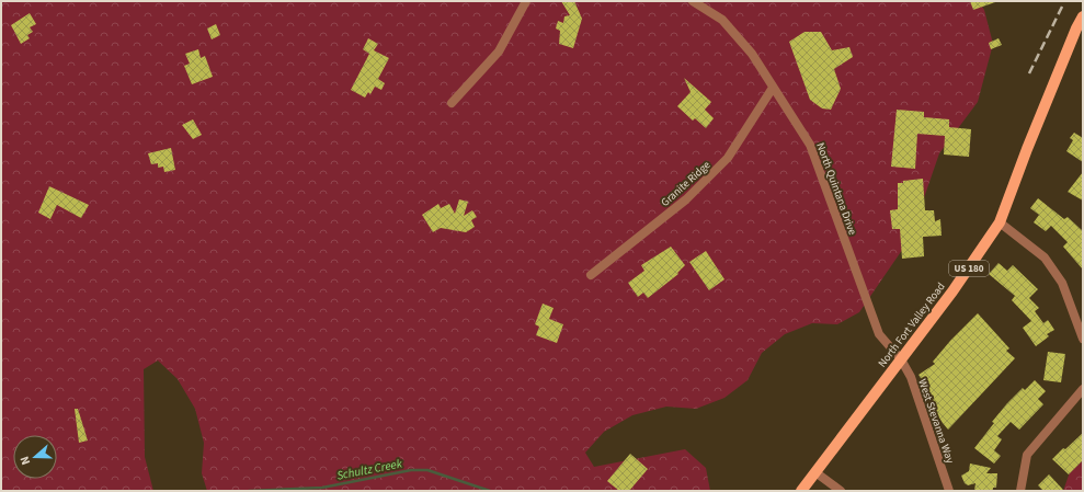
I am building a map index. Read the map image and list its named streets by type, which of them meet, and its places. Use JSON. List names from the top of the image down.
{
  "streets": {
    "main road": ["US 180", "North Fort Valley Road"],
    "street": ["Granite Ridge", "North Quintana Drive", "West Stevanna Way"]
  },
  "crossings": [
    ["Granite Ridge", "North Quintana Drive"],
    ["North Quintana Drive", "North Fort Valley Road"],
    ["North Quintana Drive", "West Stevanna Way"],
    ["North Fort Valley Road", "West Stevanna Way"]
  ],
  "water": ["Schultz Creek"],
  "north": "left"
}
